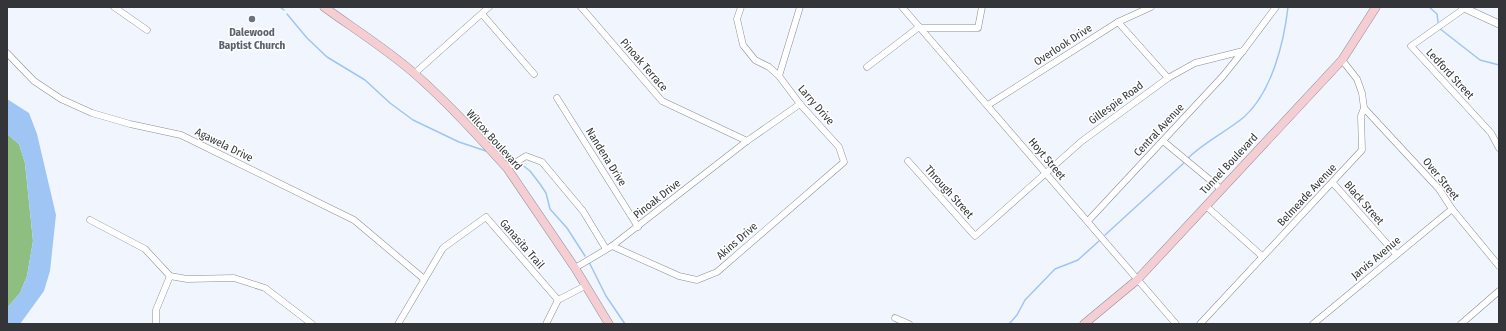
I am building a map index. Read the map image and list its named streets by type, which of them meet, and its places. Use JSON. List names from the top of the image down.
{
  "streets": {
    "main road": ["Wilcox Boulevard", "Tunnel Boulevard"],
    "street": [
      "Overlook Drive",
      "Pinoak Terrace",
      "Ledford Street",
      "Gillespie Road",
      "Larry Drive",
      "Central Avenue",
      "Agawela Drive",
      "Nandena Drive",
      "Hoyt Street",
      "Over Street",
      "Through Street",
      "Belmeade Avenue",
      "Pinoak Drive",
      "Black Street",
      "Akins Drive",
      "Ganasita Trail",
      "Jarvis Avenue"
    ]
  },
  "crossings": [
    ["Overlook Drive", "Hoyt Street"],
    ["Pinoak Terrace", "Pinoak Drive"],
    ["Gillespie Road", "Central Avenue"],
    ["Gillespie Road", "Hoyt Street"],
    ["Gillespie Road", "Through Street"],
    ["Larry Drive", "Pinoak Drive"],
    ["Larry Drive", "Akins Drive"],
    ["Central Avenue", "Hoyt Street"],
    ["Wilcox Boulevard", "Pinoak Drive"],
    ["Agawela Drive", "Ganasita Trail"],
    ["Nandena Drive", "Pinoak Drive"],
    ["Hoyt Street", "Tunnel Boulevard"],
    ["Tunnel Boulevard", "Belmeade Avenue"],
    ["Over Street", "Belmeade Avenue"],
    ["Over Street", "Jarvis Avenue"],
    ["Belmeade Avenue", "Black Street"],
    ["Pinoak Drive", "Akins Drive"],
    ["Black Street", "Jarvis Avenue"]
  ],
  "places": ["Dalewood Baptist Church"]
}
